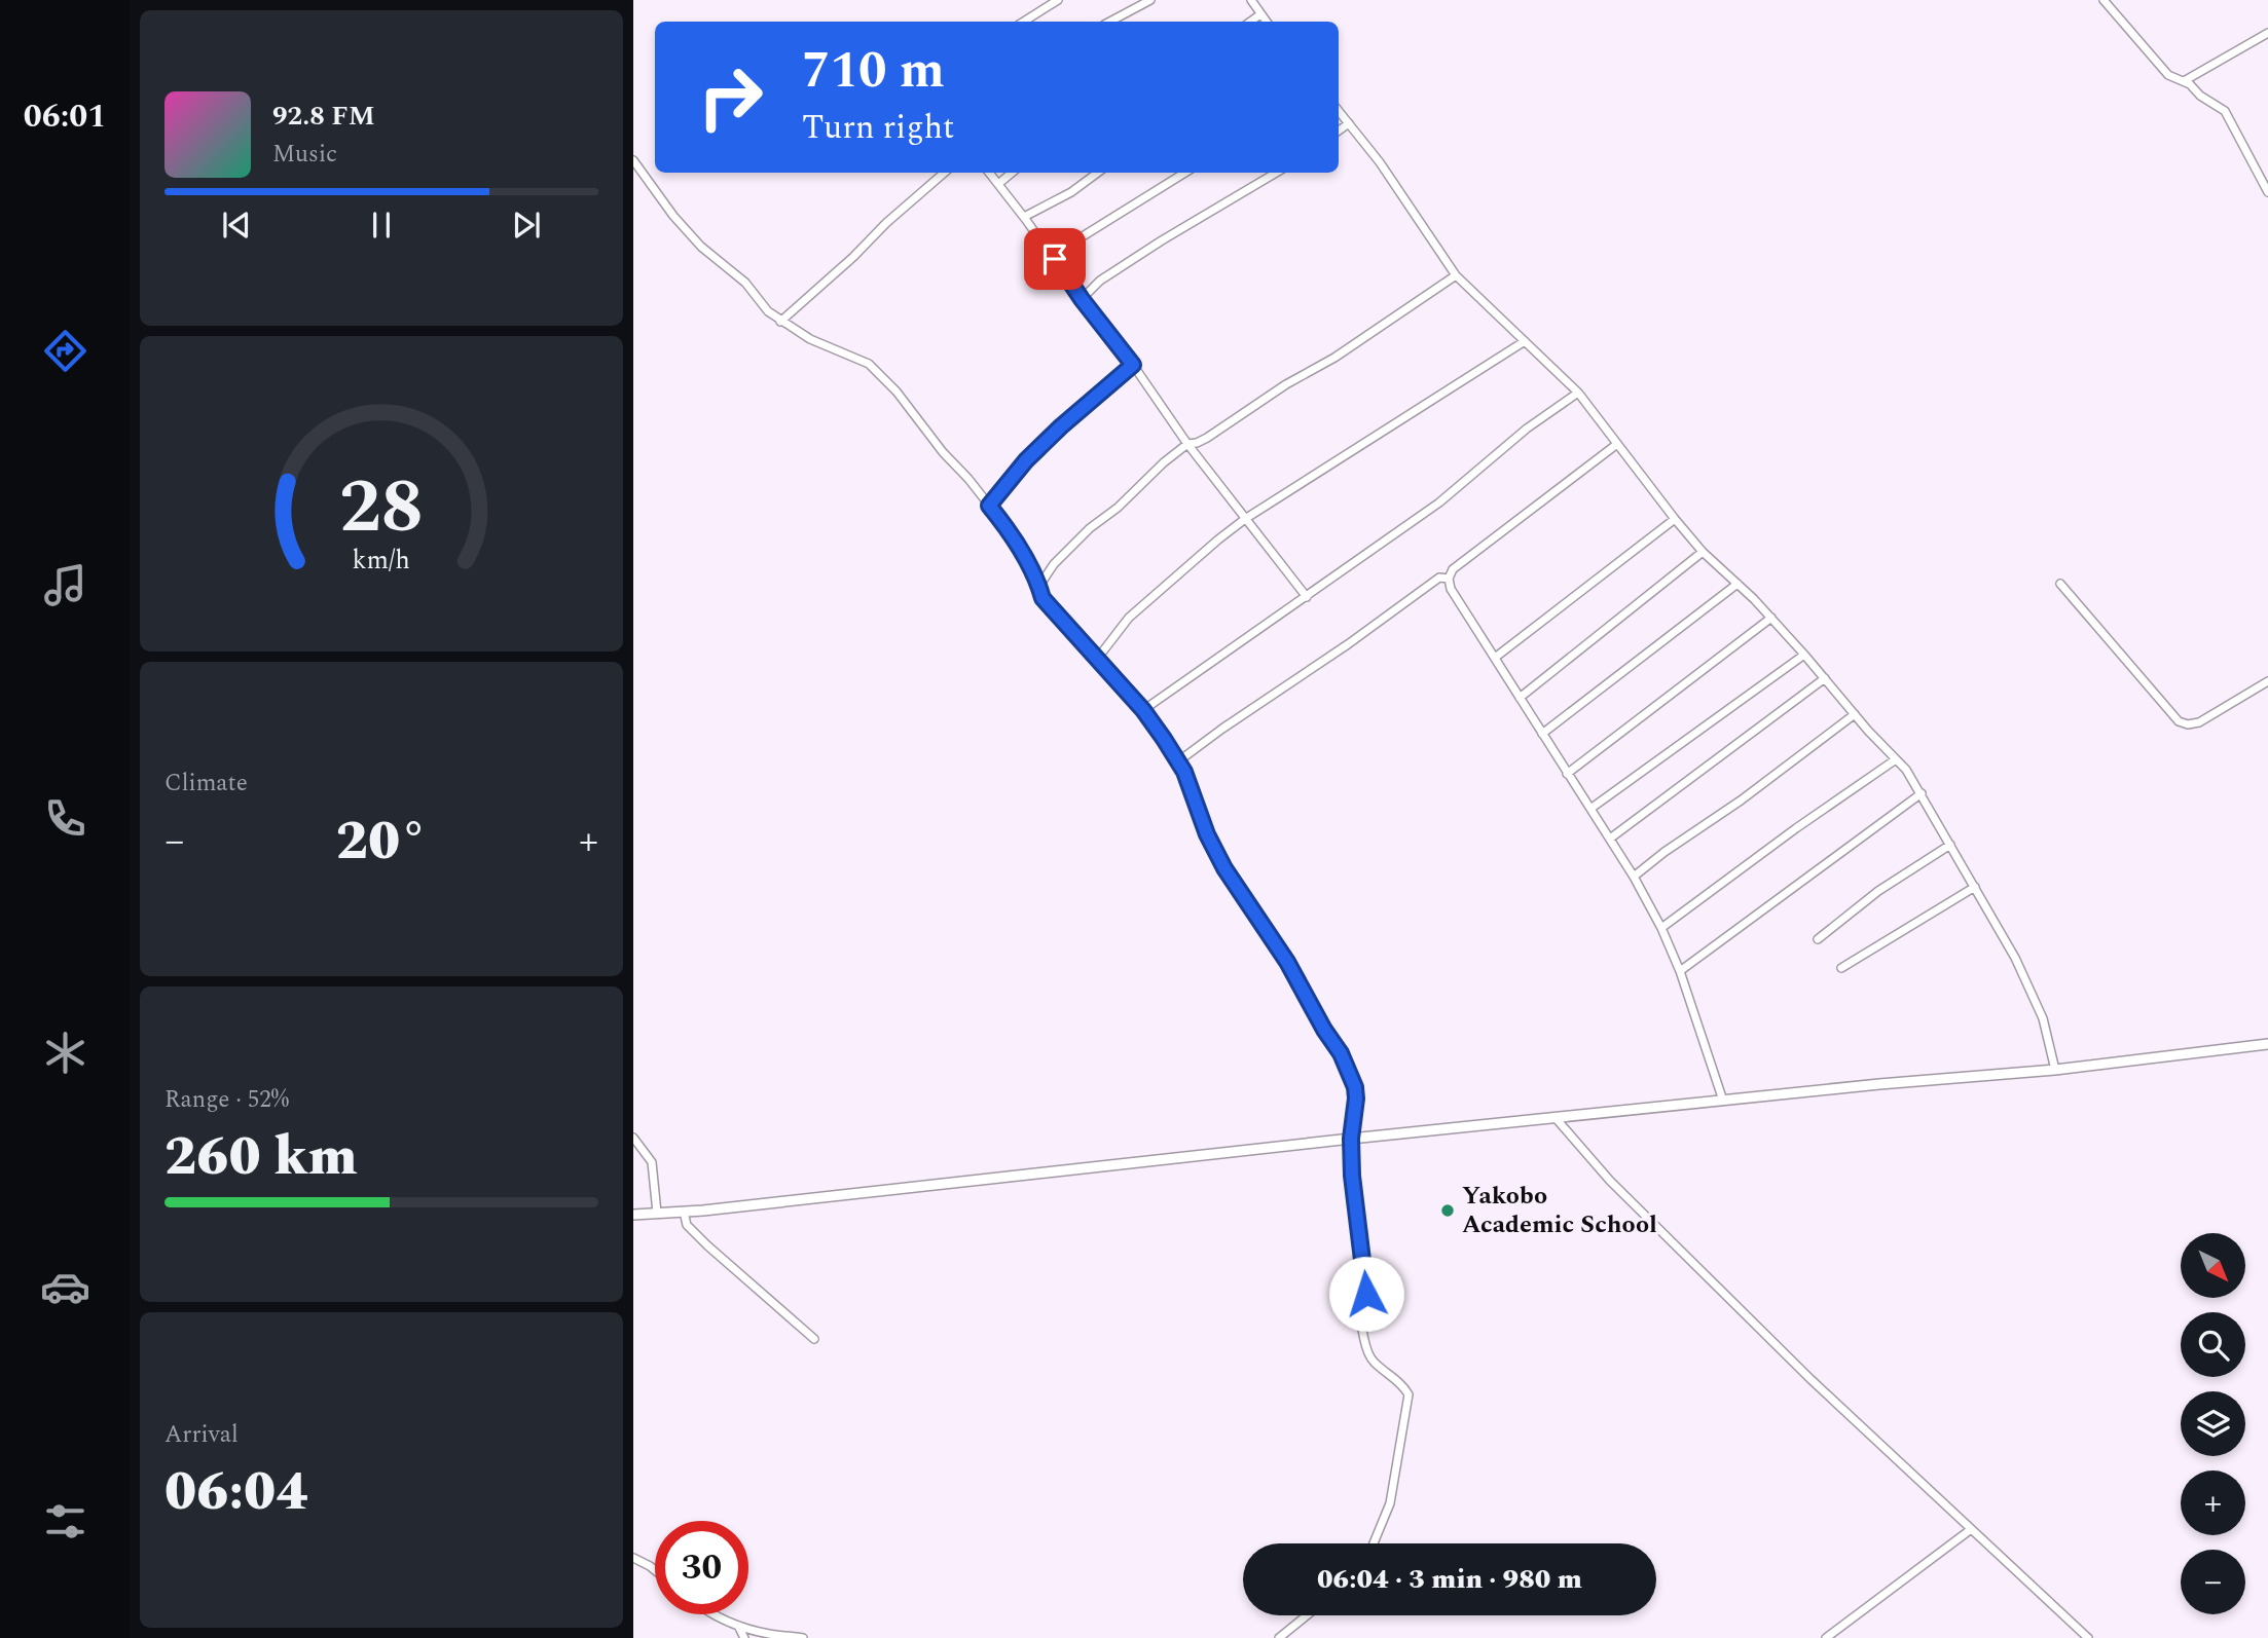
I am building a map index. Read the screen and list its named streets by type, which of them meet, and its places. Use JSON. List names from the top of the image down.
{
  "places": ["Yakobo Academic School"],
  "north": "bottom right",
  "page": {
    "tabs": "06:01",
    "turn": ["710 m", "Turn right"],
    "song": ["92.8 FM", "Music"],
    "tile": [
      "Climate",
      ["Range · 52%", "260 km"],
      ["Arrival", "06:04"]
    ],
    "heat": ["−", "20°", "+"],
    "map_buttons": ["+", "−"],
    "limit": "30",
    "trip": "06:04 · 3 min · 980 m",
    "gauge": ["28", "km/h"]
  }
}
